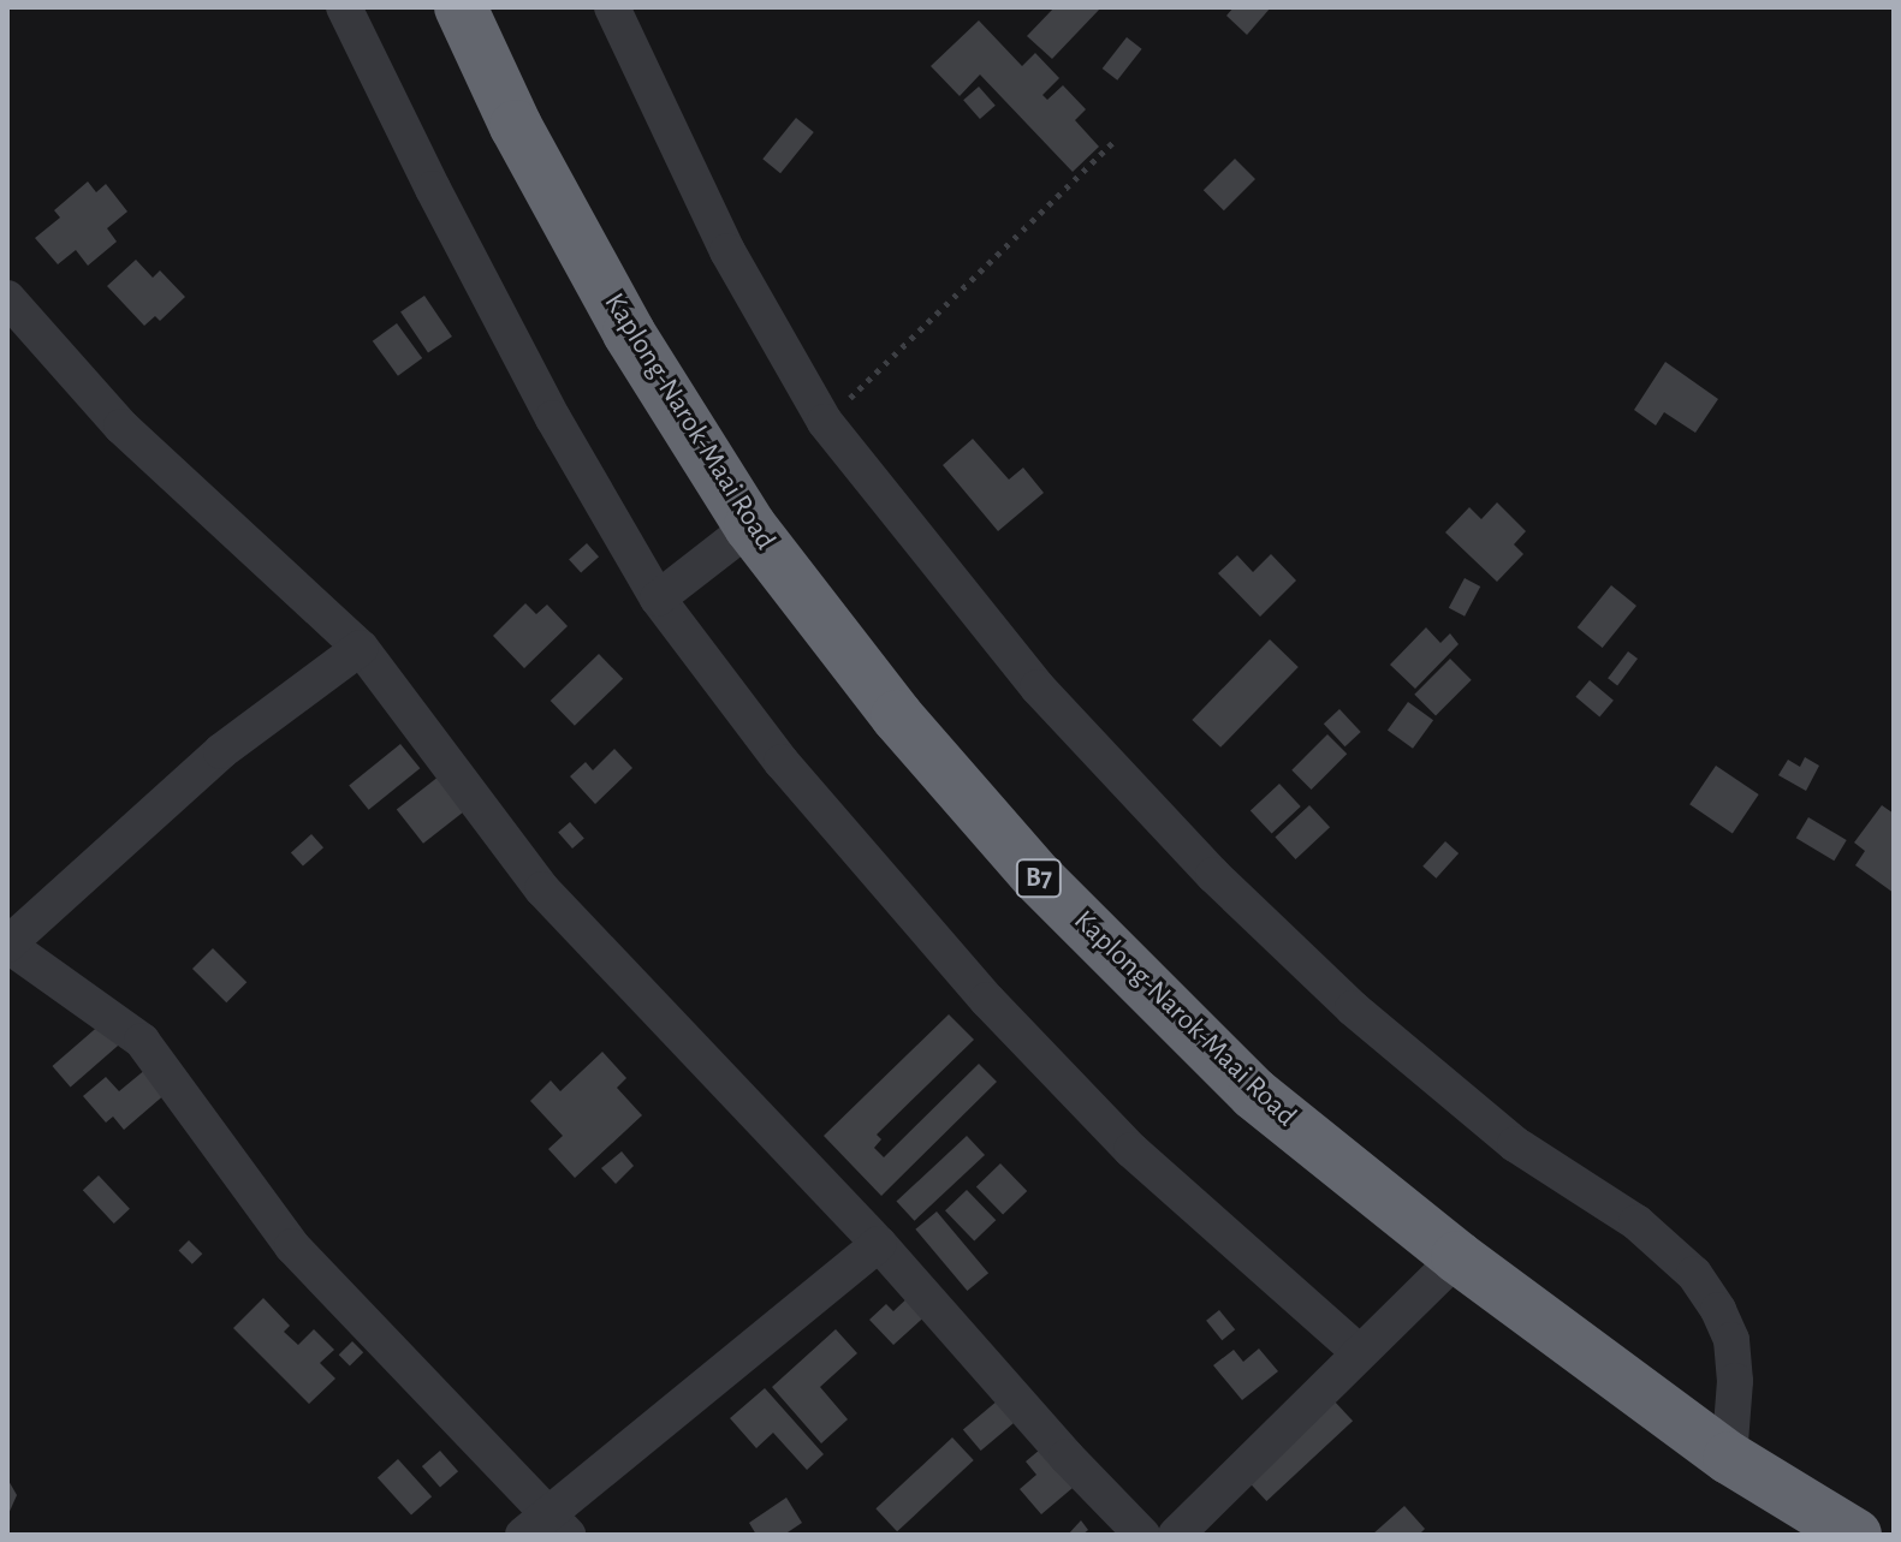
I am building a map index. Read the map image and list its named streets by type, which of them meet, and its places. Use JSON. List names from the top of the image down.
{
  "streets": {
    "highway": ["Kaplong-Narok-Maai Road", "B7"]
  }
}
